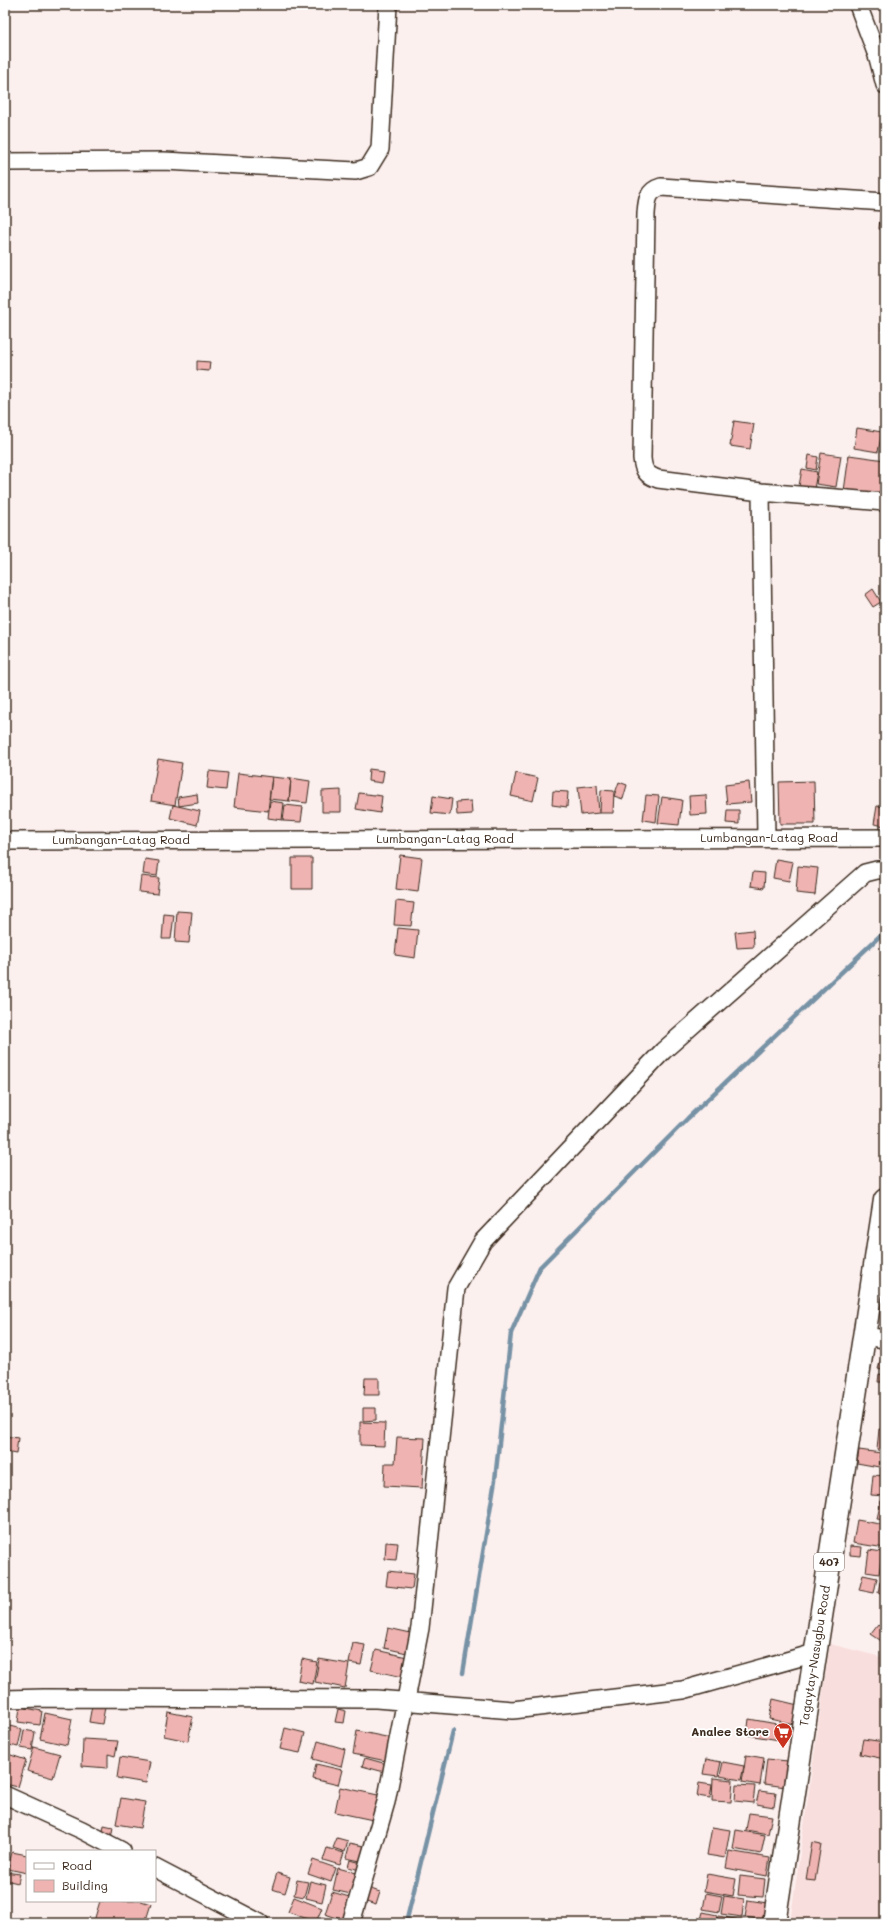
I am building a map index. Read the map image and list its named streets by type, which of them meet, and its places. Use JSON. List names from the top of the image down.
{
  "streets": {
    "main road": ["407", "Tagaytay-Nasugbu Road"],
    "street": ["Lumbangan-Latag Road"]
  },
  "places": {
    "supermarket": ["Analee Store"]
  },
  "legend": ["Road", "Building"]
}
